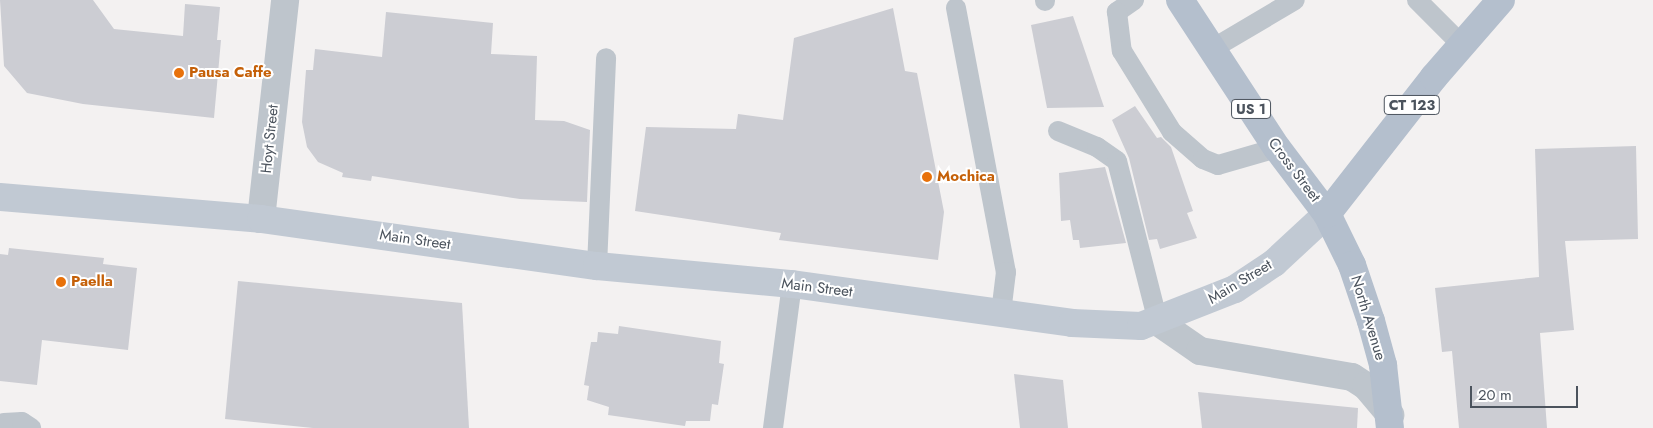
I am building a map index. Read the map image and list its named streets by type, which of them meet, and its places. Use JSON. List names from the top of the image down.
{
  "streets": {
    "main road": [
      "CT 123",
      "US 1",
      "Cross Street",
      "Main Street",
      "North Avenue"
    ],
    "street": ["Hoyt Street"]
  },
  "crossings": [
    ["Hoyt Street", "Main Street"],
    ["Cross Street", "Main Street"],
    ["Cross Street", "North Avenue"],
    ["Main Street", "North Avenue"]
  ],
  "places": ["Pausa Caffe", "Mochica", "Paella"],
  "scale_bar": "20 m"
}
